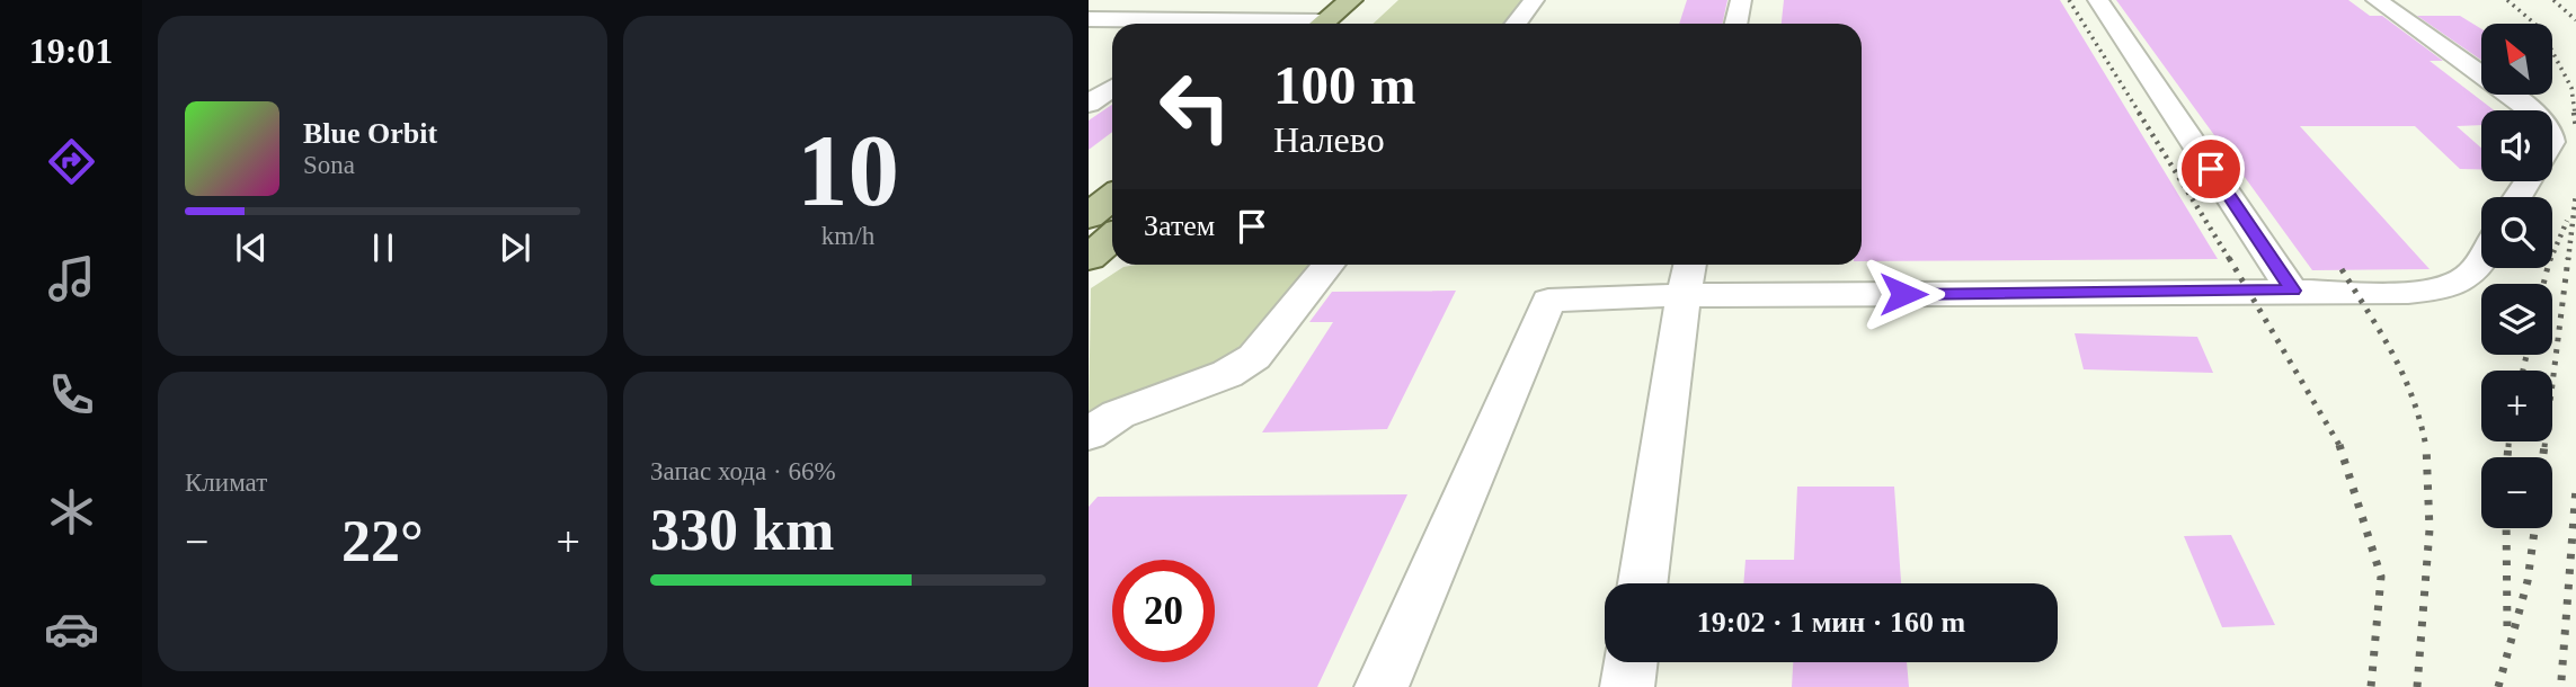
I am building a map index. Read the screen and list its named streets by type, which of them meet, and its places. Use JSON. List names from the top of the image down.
{
  "north": "top left",
  "page": {
    "tabs": "19:01",
    "tile": [
      ["10", "km/h"],
      "Климат",
      ["Запас хода · 66%", "330 km"]
    ],
    "map_buttons": ["+", "−"],
    "turn": ["100 m", "Налево"],
    "song": ["Blue Orbit", "Sona"],
    "then": "Затем",
    "heat": ["−", "22°", "+"],
    "limit": "20",
    "trip": "19:02 · 1 мин · 160 m"
  }
}
